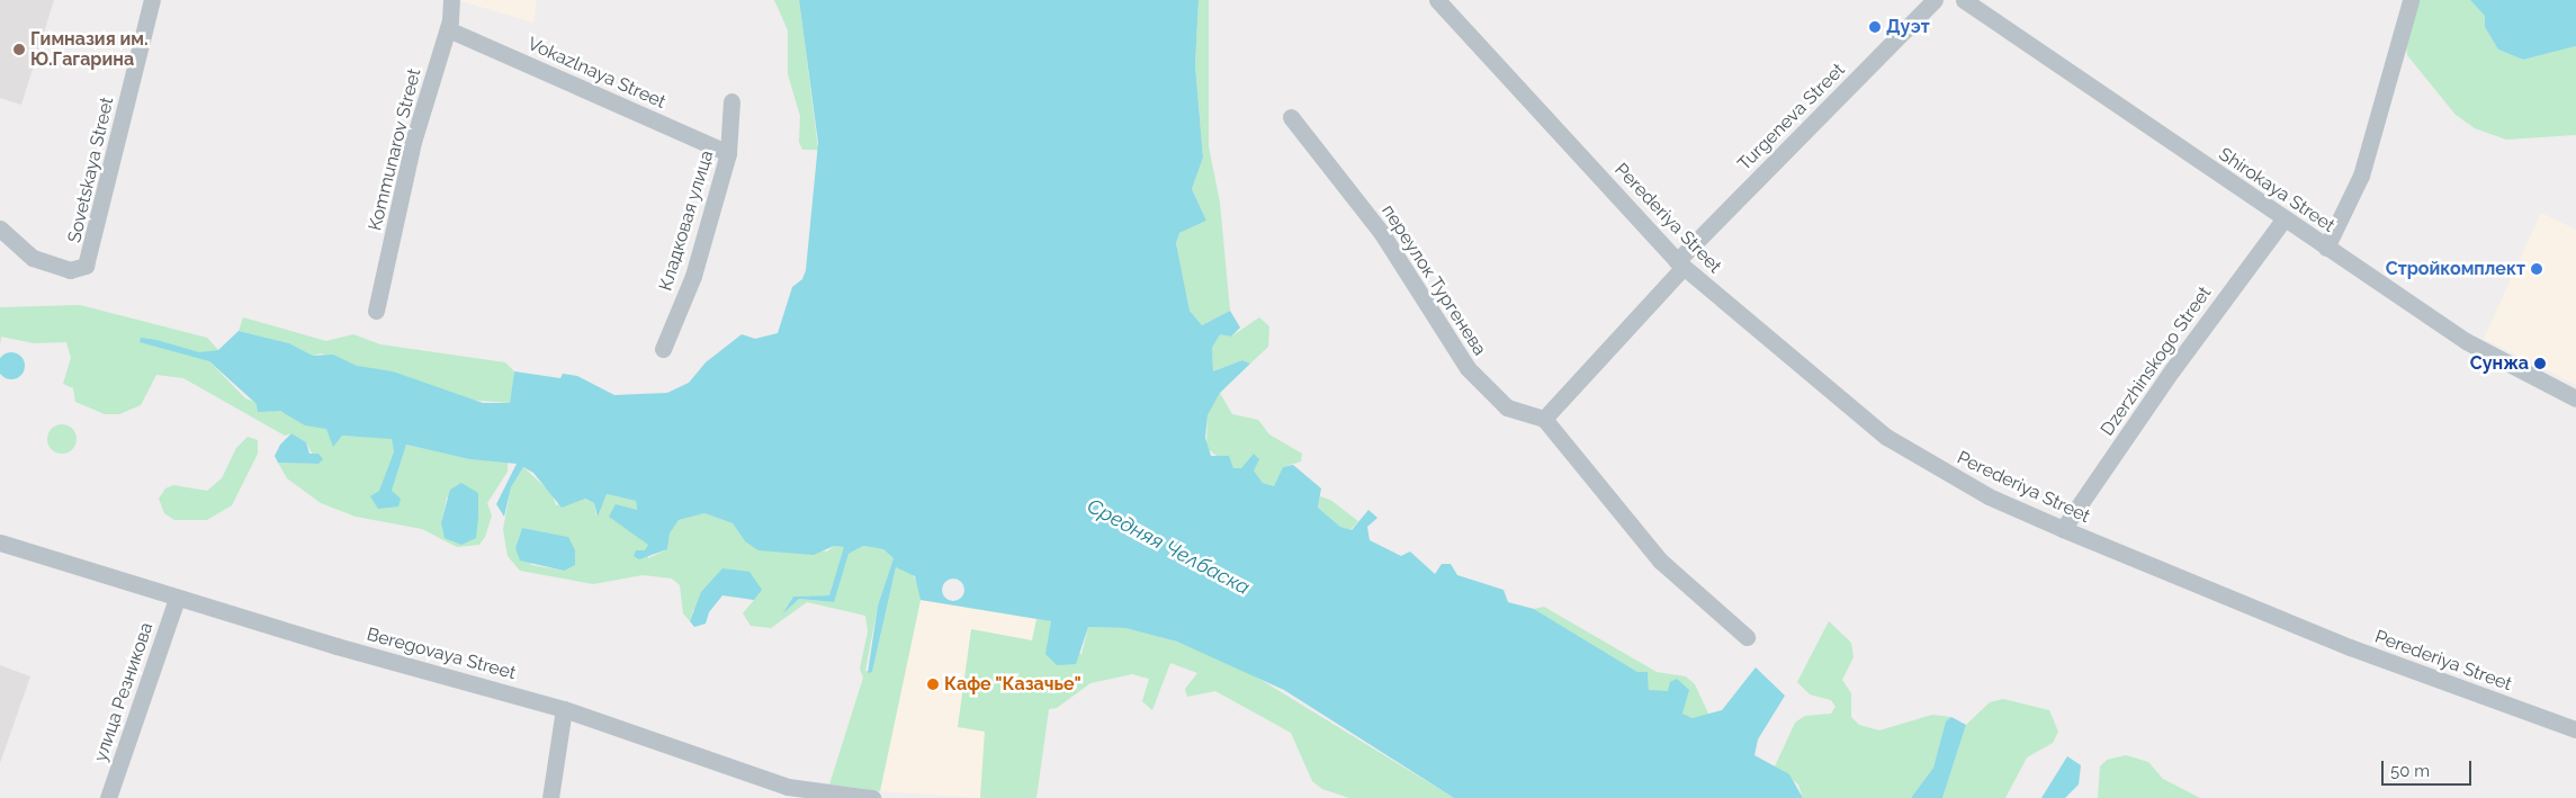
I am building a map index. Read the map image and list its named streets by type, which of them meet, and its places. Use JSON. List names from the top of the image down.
{
  "streets": {
    "street": [
      "Vokazlnaya Street",
      "Turgeneva Street",
      "Kommunarov Street",
      "Sovetskaya Street",
      "Shirokaya Street",
      "Perederiya Street",
      "Кладковая улица",
      "переулок Тургенева",
      "Dzerzhinskogo Street",
      "Beregovaya Street",
      "улица Резникова"
    ]
  },
  "crossings": [
    ["Vokazlnaya Street", "Kommunarov Street"],
    ["Vokazlnaya Street", "Кладковая улица"],
    ["Turgeneva Street", "Perederiya Street"],
    ["Turgeneva Street", "переулок Тургенева"],
    ["Shirokaya Street", "Dzerzhinskogo Street"],
    ["Perederiya Street", "Dzerzhinskogo Street"],
    ["Beregovaya Street", "улица Резникова"]
  ],
  "water": ["Средняя Челбаска"],
  "places": [
    "Дуэт",
    "Гимназия им. Ю.Гагарина",
    "Стройкомплект",
    "Сунжа",
    "Кафе \"Казачье\""
  ],
  "scale_bar": "50 m"
}
